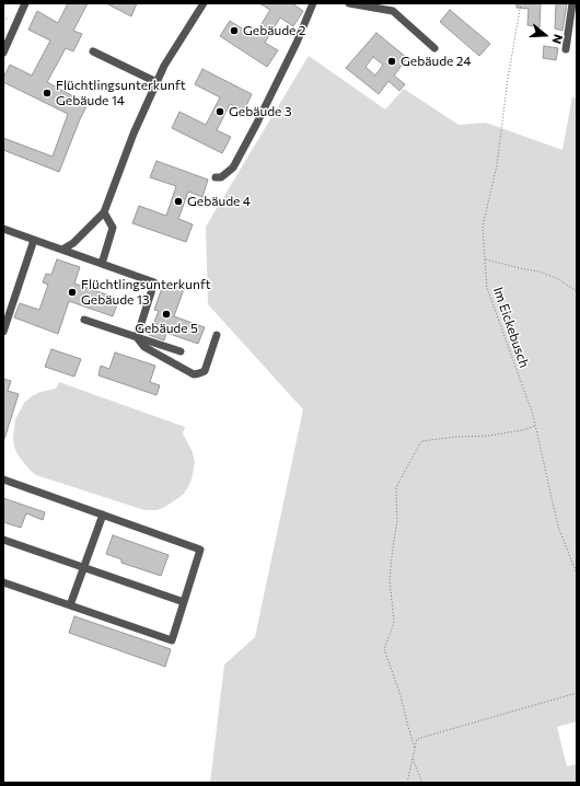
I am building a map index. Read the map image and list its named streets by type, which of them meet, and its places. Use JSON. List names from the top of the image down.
{
  "streets": {
    "path": ["Im Eickebusch"]
  },
  "places": [
    "Gebäude 2",
    "Gebäude 24",
    "Flüchtlingsunterkunft Gebäude 14",
    "Gebäude 3",
    "Gebäude 4",
    "Flüchtlingsunterkunft Gebäude 13",
    "Gebäude 5"
  ],
  "north": "right"
}
